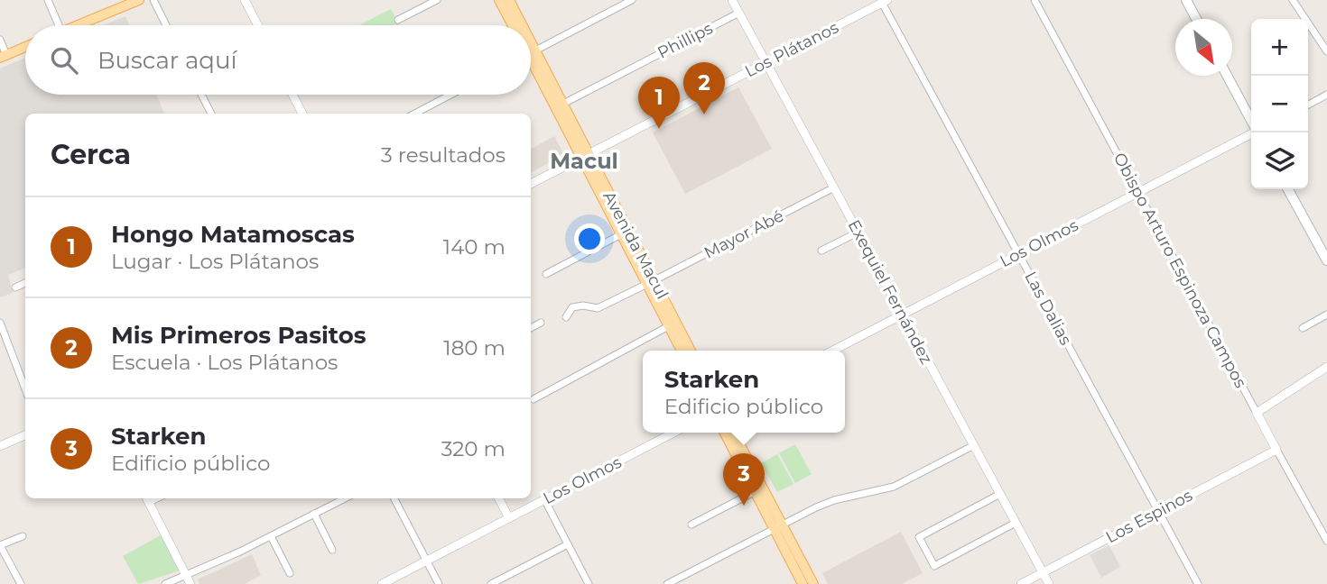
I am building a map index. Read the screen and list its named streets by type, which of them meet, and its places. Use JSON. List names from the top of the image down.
{
  "streets": {
    "main road": ["Avenida Macul"],
    "street": [
      "Phillips",
      "Los Plátanos",
      "Mayor Abé",
      "Los Olmos",
      "Obispo Arturo Espinoza Campos",
      "Exequiel Fernández",
      "Las Dalias",
      "Los Espinos"
    ]
  },
  "crossings": [
    ["Phillips", "Avenida Macul"],
    ["Phillips", "Exequiel Fernández"],
    ["Los Plátanos", "Avenida Macul"],
    ["Los Plátanos", "Exequiel Fernández"],
    ["Los Plátanos", "Las Dalias"],
    ["Mayor Abé", "Avenida Macul"],
    ["Mayor Abé", "Exequiel Fernández"],
    ["Los Olmos", "Obispo Arturo Espinoza Campos"],
    ["Los Olmos", "Exequiel Fernández"],
    ["Los Olmos", "Las Dalias"],
    ["Obispo Arturo Espinoza Campos", "Los Espinos"],
    ["Exequiel Fernández", "Los Espinos"],
    ["Las Dalias", "Los Espinos"]
  ],
  "districts": ["Macul"],
  "north": "bottom right",
  "page": {
    "map_buttons": ["+", "−"],
    "search": "Buscar aquí",
    "pins": ["2", "1", "3"],
    "heading": ["Cerca", "3 resultados"],
    "list": [
      {
        "mark": "1",
        "name": "Hongo Matamoscas",
        "note": "Lugar · Los Plátanos",
        "value": "140 m"
      },
      {
        "mark": "2",
        "name": "Mis Primeros Pasitos",
        "note": "Escuela · Los Plátanos",
        "value": "180 m"
      },
      {
        "mark": "3",
        "name": "Starken",
        "note": "Edificio público",
        "value": "320 m"
      }
    ],
    "popup": ["Starken", "Edificio público"]
  }
}
